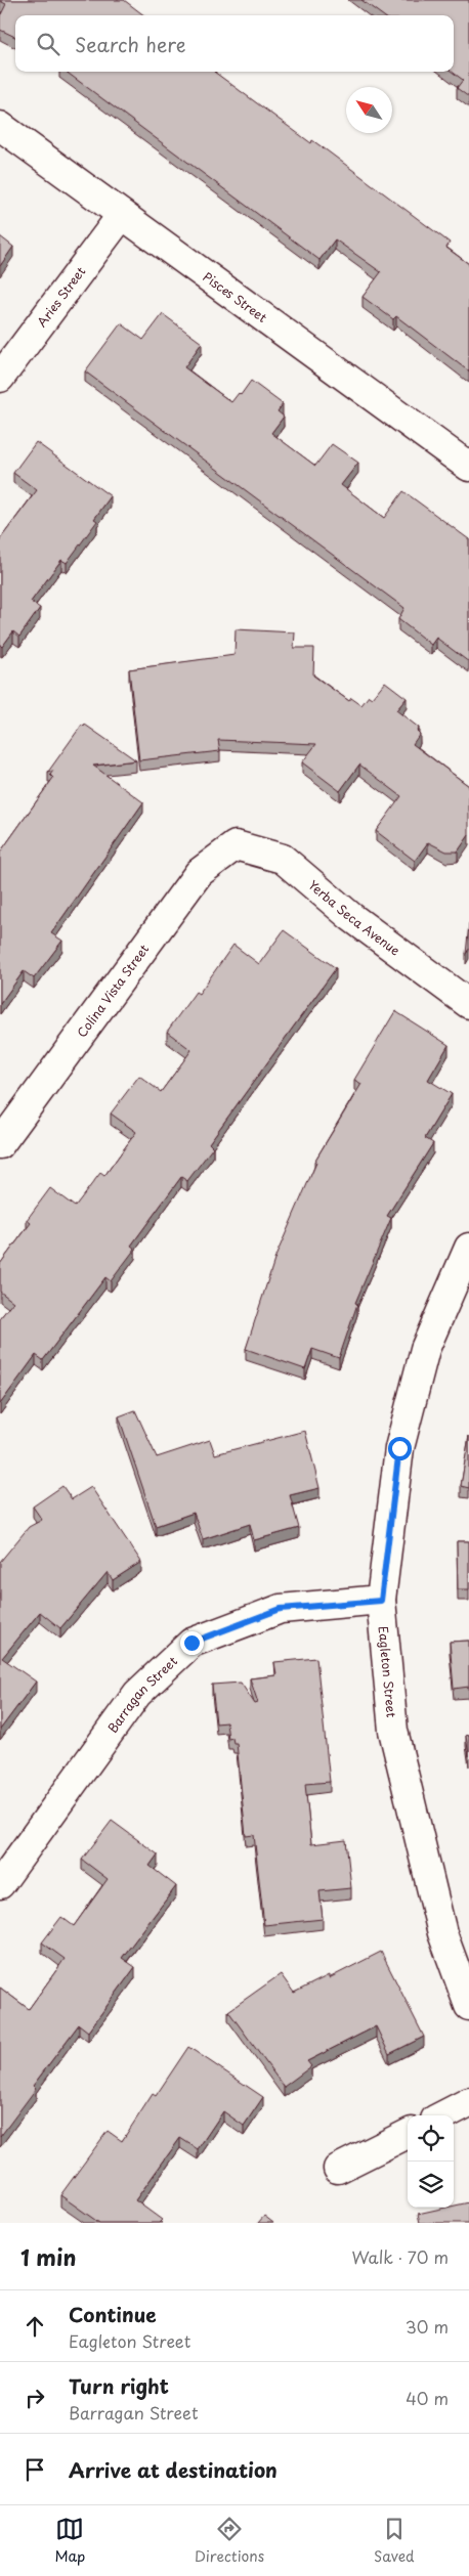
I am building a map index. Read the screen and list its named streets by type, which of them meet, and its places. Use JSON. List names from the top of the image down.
{
  "streets": {
    "street": [
      "Aries Street",
      "Pisces Street",
      "Yerba Seca Avenue",
      "Colina Vista Street",
      "Eagleton Street",
      "Barragan Street"
    ]
  },
  "crossings": [
    ["Aries Street", "Pisces Street"],
    ["Yerba Seca Avenue", "Colina Vista Street"],
    ["Eagleton Street", "Barragan Street"]
  ],
  "north": "top left",
  "page": {
    "search": "Search here",
    "heading": ["1 min", "Walk · 70 m"],
    "list": [
      ["Continue", "Eagleton Street", "30 m"],
      ["Turn right", "Barragan Street", "40 m"],
      "Arrive at destination"
    ],
    "nav": ["Map", "Directions", "Saved"]
  }
}
